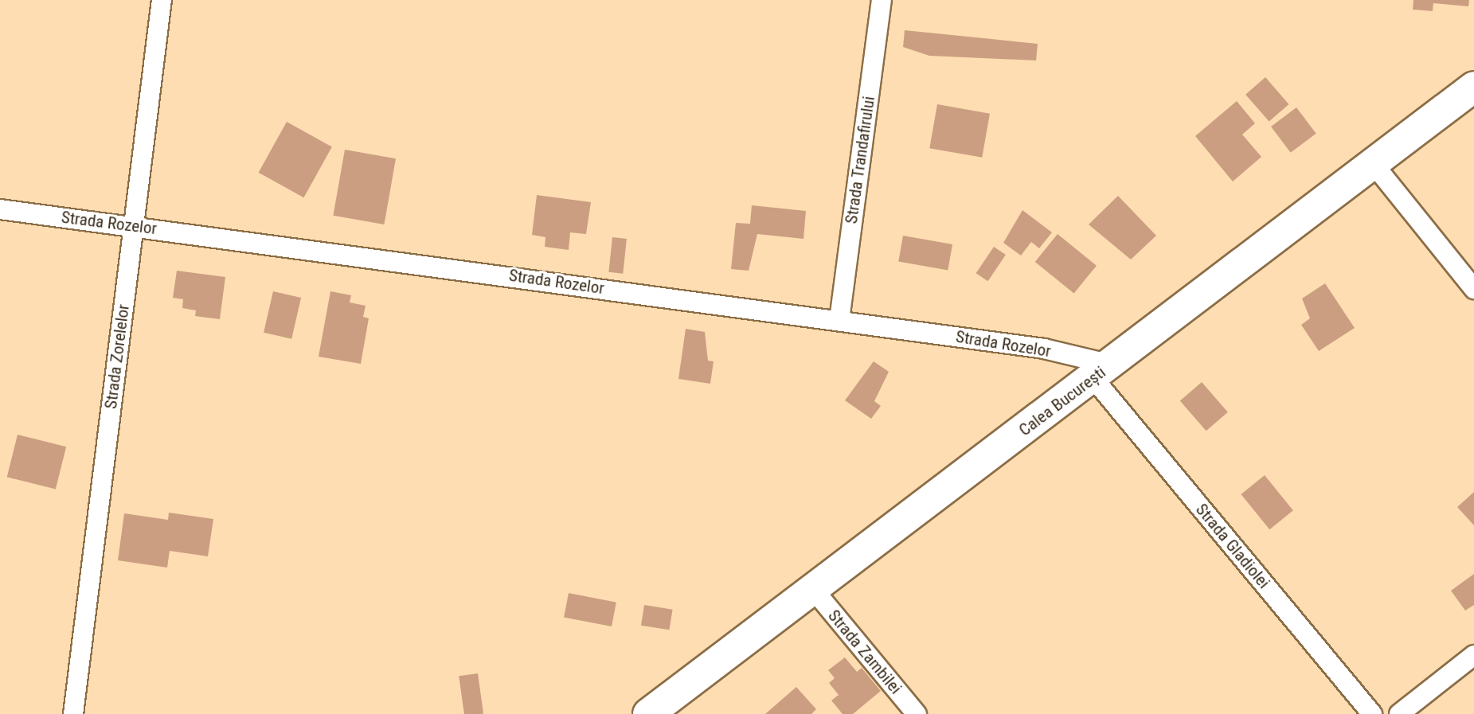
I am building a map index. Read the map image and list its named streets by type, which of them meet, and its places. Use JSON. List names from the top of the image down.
{
  "streets": {
    "main road": ["Calea București"],
    "street": [
      "Strada Trandafirului",
      "Strada Rozelor",
      "Strada Zorelelor",
      "Strada Gladiolei",
      "Strada Zambilei"
    ]
  },
  "crossings": [
    ["Strada Trandafirului", "Strada Rozelor"],
    ["Strada Rozelor", "Strada Zorelelor"],
    ["Strada Rozelor", "Calea București"],
    ["Strada Rozelor", "Strada Gladiolei"],
    ["Calea București", "Strada Gladiolei"],
    ["Calea București", "Strada Zambilei"]
  ]
}
